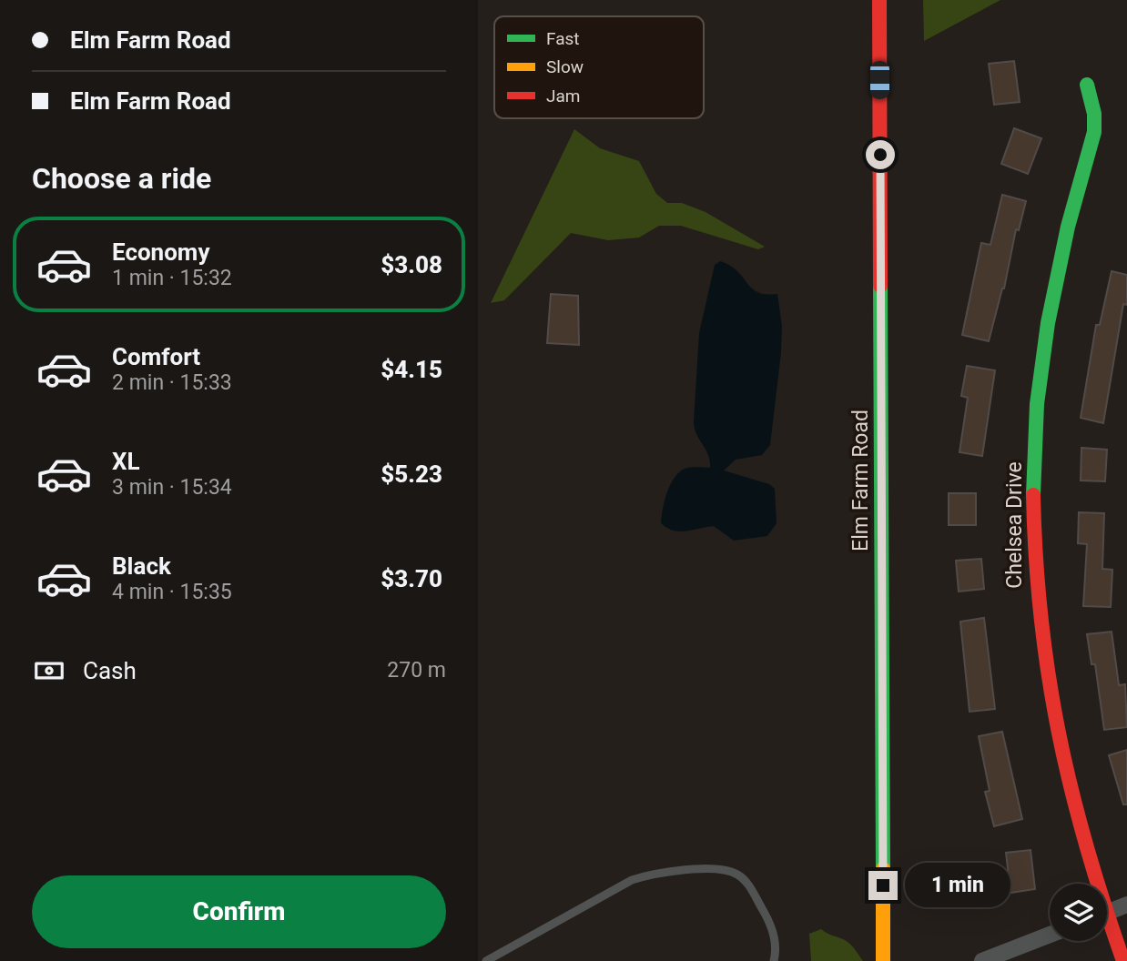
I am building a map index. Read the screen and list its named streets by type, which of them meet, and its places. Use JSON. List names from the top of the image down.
{
  "streets": {
    "street": ["Elm Farm Road", "Chelsea Drive"]
  },
  "legend": ["Fast", "Slow", "Jam"],
  "page": {
    "banner": ["Elm Farm Road", "Elm Farm Road"],
    "heading": "Choose a ride",
    "list": [
      {
        "name": "Economy",
        "note": "1 min · 15:32",
        "value": "$3.08"
      },
      {
        "name": "Comfort",
        "note": "2 min · 15:33",
        "value": "$4.15"
      },
      {
        "name": "XL",
        "note": "3 min · 15:34",
        "value": "$5.23"
      },
      {
        "name": "Black",
        "note": "4 min · 15:35",
        "value": "$3.70"
      }
    ],
    "pay": ["Cash", "270 m"],
    "buttons": "Confirm",
    "bubble": "1 min"
  }
}
